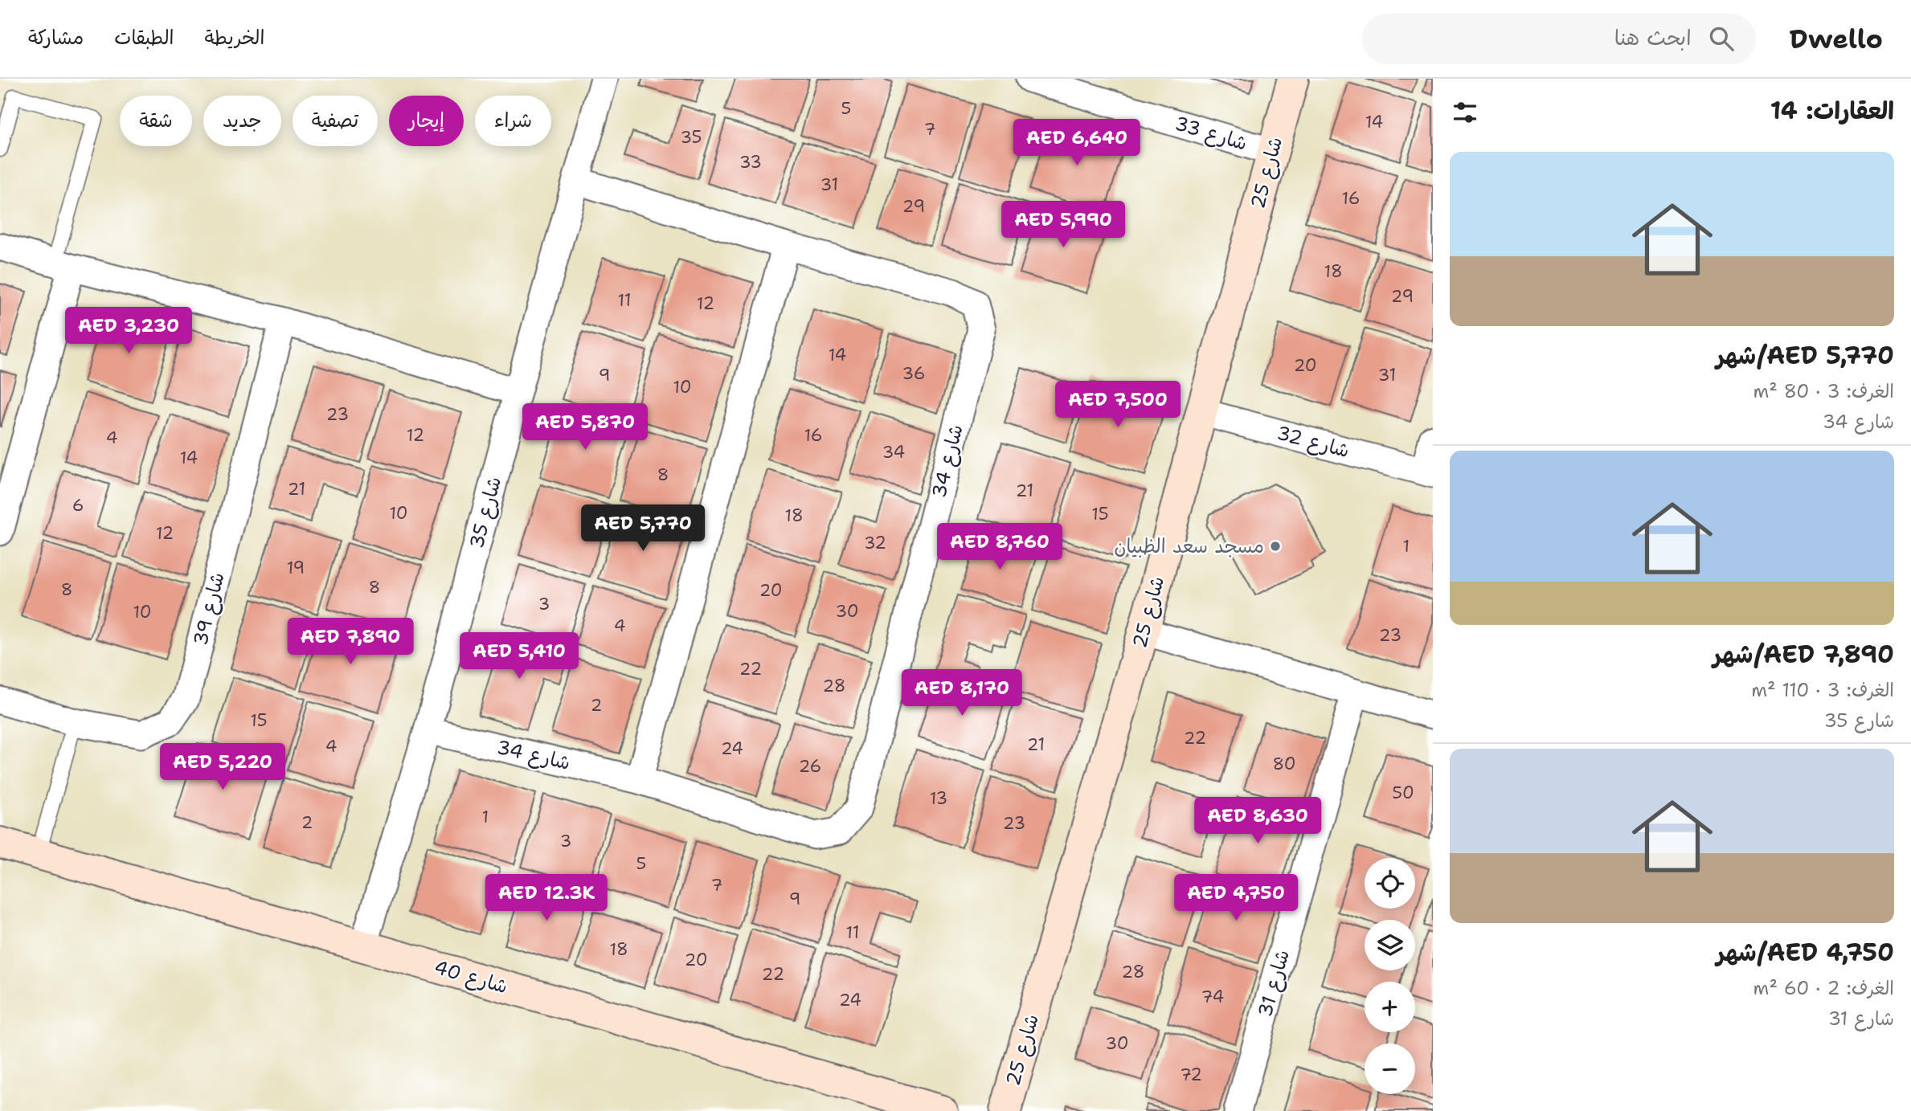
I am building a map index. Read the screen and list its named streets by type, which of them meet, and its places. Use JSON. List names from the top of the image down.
{
  "streets": {
    "street": [
      "شارع 33",
      "شارع 25",
      "شارع 32",
      "شارع 34",
      "شارع 35",
      "شارع 39",
      "شارع 40",
      "شارع 31"
    ]
  },
  "crossings": [
    ["شارع 33", "شارع 25"],
    ["شارع 25", "شارع 32"],
    ["شارع 34", "شارع 35"],
    ["شارع 35", "شارع 40"]
  ],
  "places": ["مسجد سعد الظبيان"],
  "house_numbers": [
    "5",
    "14",
    "7",
    "35",
    "33",
    "31",
    "16",
    "29",
    "18",
    "29",
    "11",
    "12",
    "14",
    "20",
    "36",
    "9",
    "31",
    "10",
    "23",
    "12",
    "16",
    "4",
    "34",
    "14",
    "8",
    "21",
    "21",
    "6",
    "10",
    "15",
    "18",
    "12",
    "32",
    "1",
    "19",
    "8",
    "8",
    "20",
    "3",
    "30",
    "10",
    "4",
    "23",
    "22",
    "28",
    "2",
    "15",
    "22",
    "21",
    "4",
    "24",
    "80",
    "26",
    "50",
    "13",
    "1",
    "2",
    "23",
    "3",
    "5",
    "7",
    "9",
    "11",
    "18",
    "20",
    "28",
    "22",
    "74",
    "24",
    "30",
    "72"
  ],
  "page": {
    "header": "Dwello",
    "search": "ابحث هنا",
    "nav": ["الخريطة", "الطبقات", "مشاركة"],
    "heading": "العقارات: 14",
    "chip": [
      "شراء",
      "إيجار",
      "تصفية",
      "جديد",
      "شقة"
    ],
    "price": [
      "AED 6,640",
      "AED 5,990",
      "AED 3,230",
      "AED 7,500",
      "AED 5,870",
      "AED 5,770",
      "AED 8,760",
      "AED 7,890",
      "AED 5,410",
      "AED 8,170",
      "AED 5,220",
      "AED 8,630",
      "AED 12.3K",
      "AED 4,750"
    ],
    "list": [
      {
        "name": "AED 5,770/شهر",
        "note": "الغرف: 3 · 80 m² · شارع 34"
      },
      {
        "name": "AED 7,890/شهر",
        "note": "الغرف: 3 · 110 m² · شارع 35"
      },
      {
        "name": "AED 4,750/شهر",
        "note": "الغرف: 2 · 60 m² · شارع 31"
      }
    ],
    "map_buttons": ["+", "−"]
  }
}
